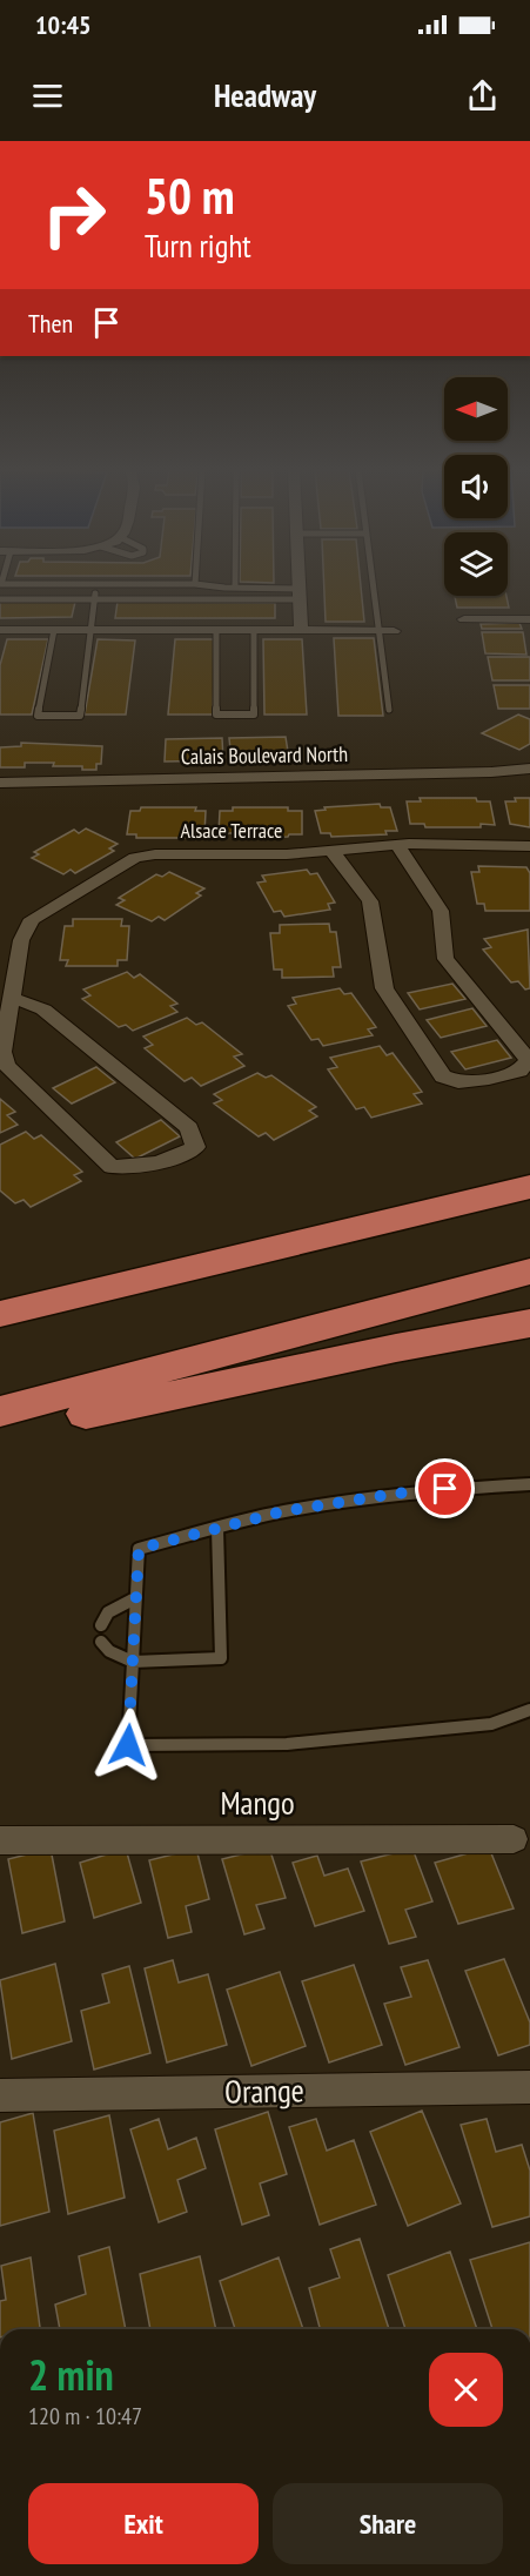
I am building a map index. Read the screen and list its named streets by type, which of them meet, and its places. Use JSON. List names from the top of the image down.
{
  "streets": {
    "street": [
      "Calais Boulevard North",
      "Alsace Terrace",
      "Mango",
      "Orange"
    ]
  },
  "north": "left",
  "page": {
    "status": "10:45",
    "header": "Headway",
    "turn": ["50 m", "Turn right"],
    "then": "Then",
    "heading": ["2 min", "120 m · 10:47"],
    "buttons": ["Exit", "Share"]
  }
}
